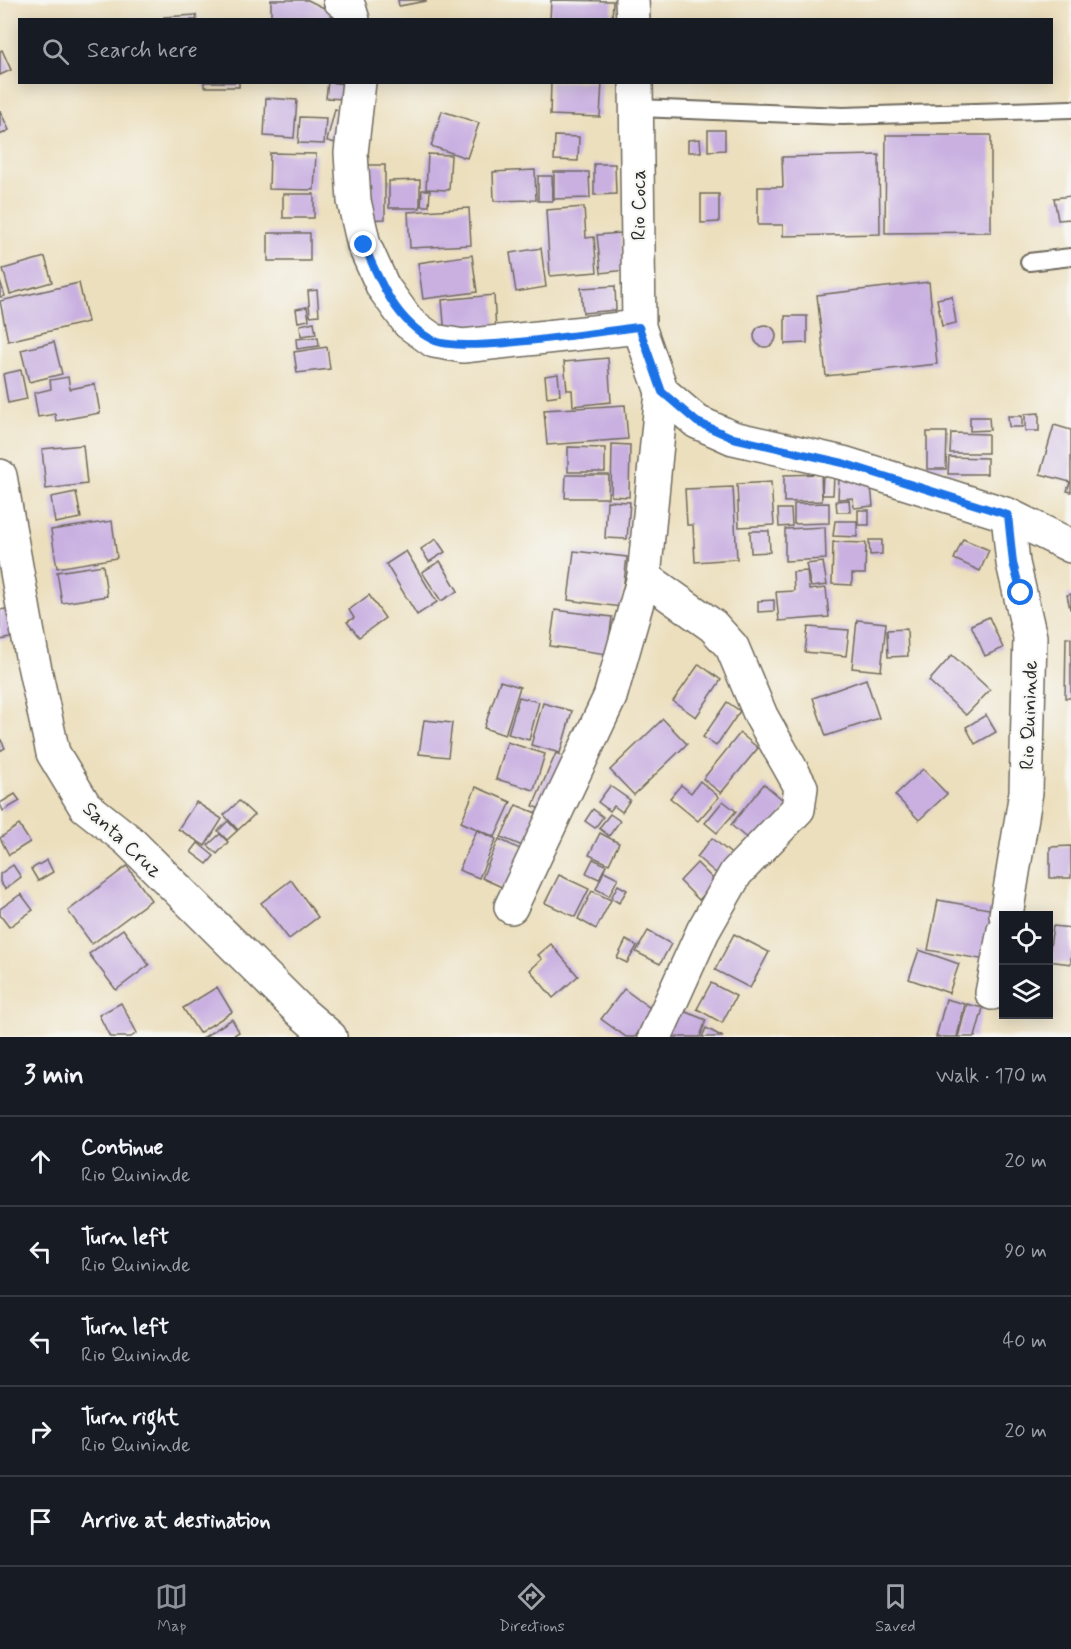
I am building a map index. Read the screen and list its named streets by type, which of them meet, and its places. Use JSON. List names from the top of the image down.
{
  "streets": {
    "street": ["Rio Coca", "Rio Quininde", "Santa Cruz"]
  },
  "page": {
    "search": "Search here",
    "heading": ["3 min", "Walk · 170 m"],
    "list": [
      ["Continue", "Rio Quininde", "20 m"],
      ["Turn left", "Rio Quininde", "90 m"],
      ["Turn left", "Rio Quininde", "40 m"],
      ["Turn right", "Rio Quininde", "20 m"],
      "Arrive at destination"
    ],
    "nav": ["Map", "Directions", "Saved"]
  }
}
